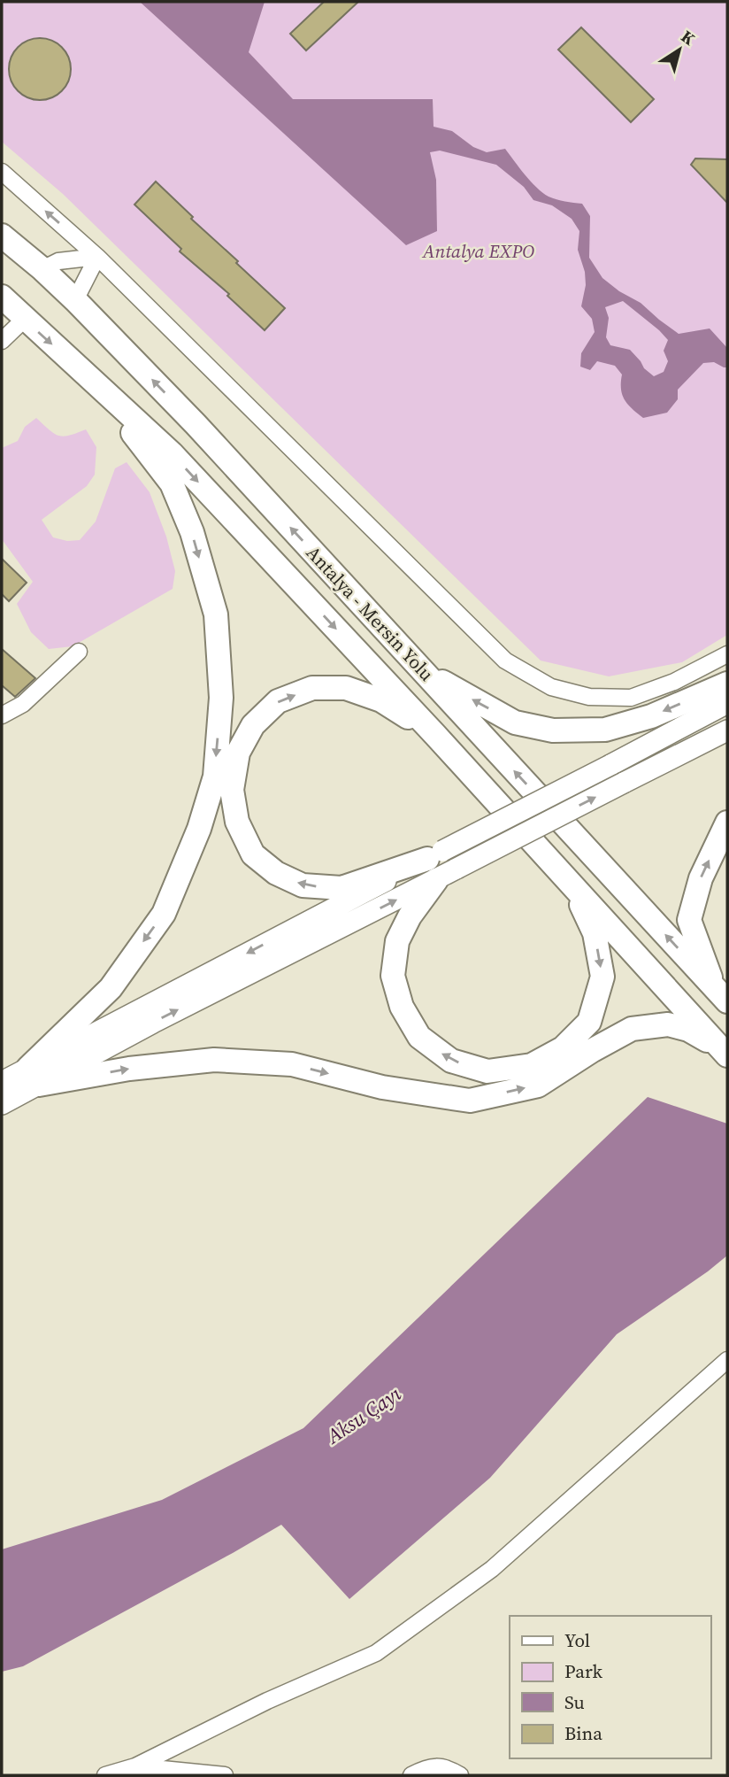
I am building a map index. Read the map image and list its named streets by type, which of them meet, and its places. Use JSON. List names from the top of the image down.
{
  "streets": {
    "highway": ["Antalya - Mersin Yolu"]
  },
  "water": ["Aksu Çayı"],
  "parks": ["Antalya EXPO"],
  "legend": [
    "Yol",
    "Park",
    "Su",
    "Bina"
  ],
  "north": "top right"
}
